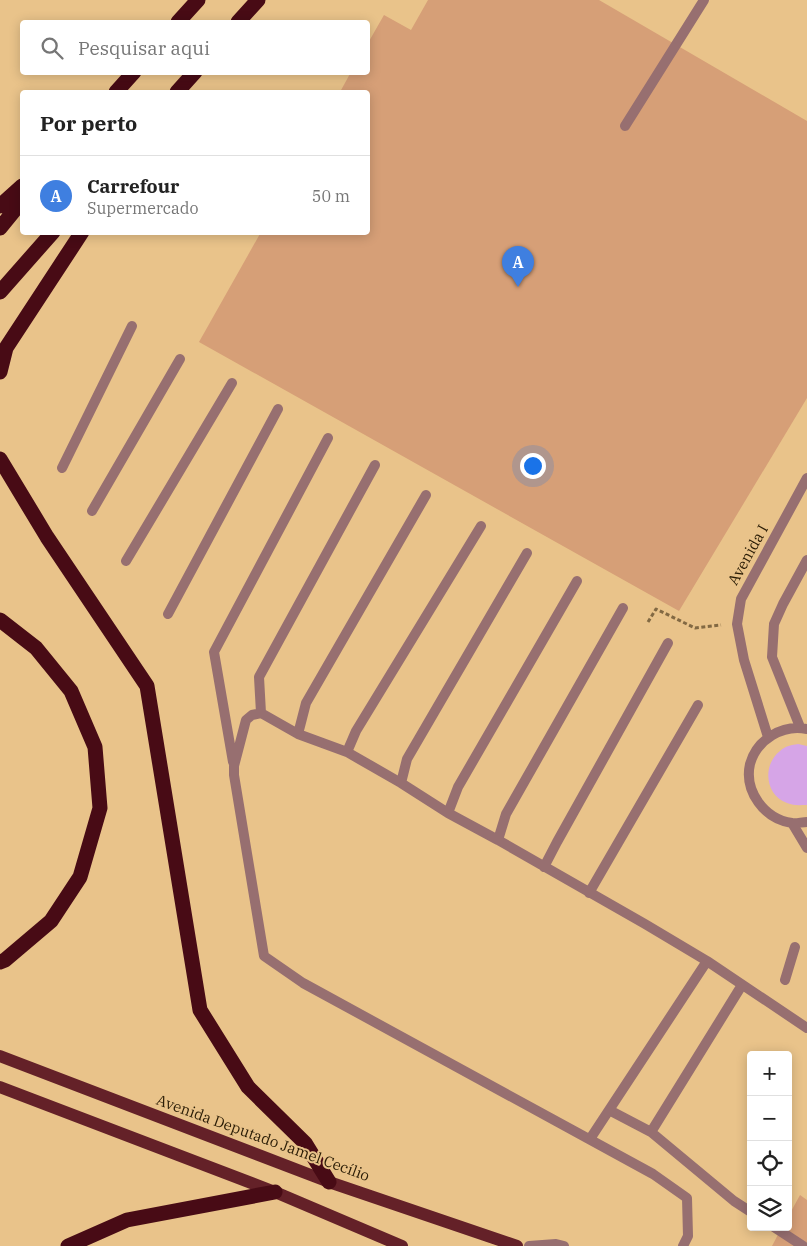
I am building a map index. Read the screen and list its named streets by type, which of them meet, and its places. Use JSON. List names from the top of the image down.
{
  "streets": {
    "main road": ["Avenida Deputado Jamel Cecílio"],
    "street": ["Avenida I"]
  },
  "page": {
    "search": "Pesquisar aqui",
    "heading": "Por perto",
    "list": [
      {
        "mark": "A",
        "name": "Carrefour",
        "note": "Supermercado",
        "value": "50 m"
      }
    ],
    "pins": "A",
    "map_buttons": ["+", "−"]
  }
}
